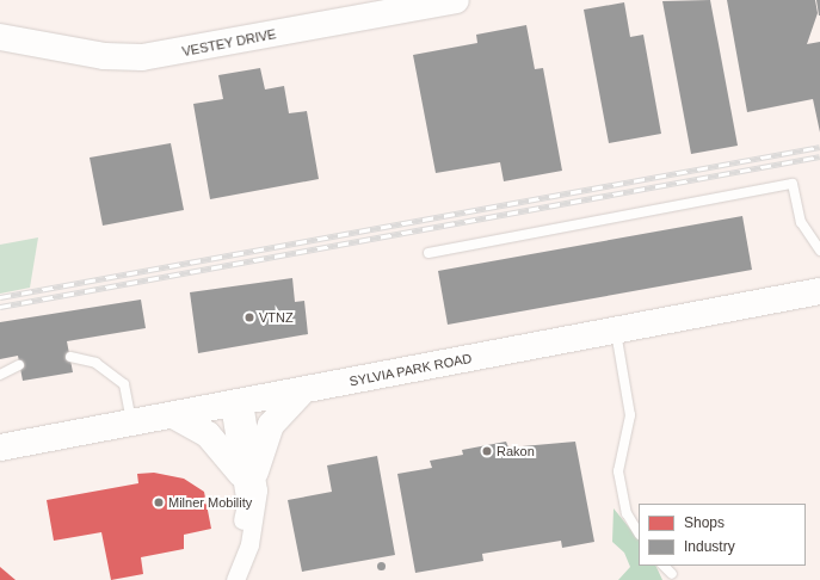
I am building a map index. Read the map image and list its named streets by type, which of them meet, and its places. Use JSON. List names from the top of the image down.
{
  "streets": {
    "main road": ["VESTEY DRIVE", "SYLVIA PARK ROAD"]
  },
  "places": ["VTNZ", "Rakon", "Milner Mobility"],
  "legend": ["Shops", "Industry"]
}
